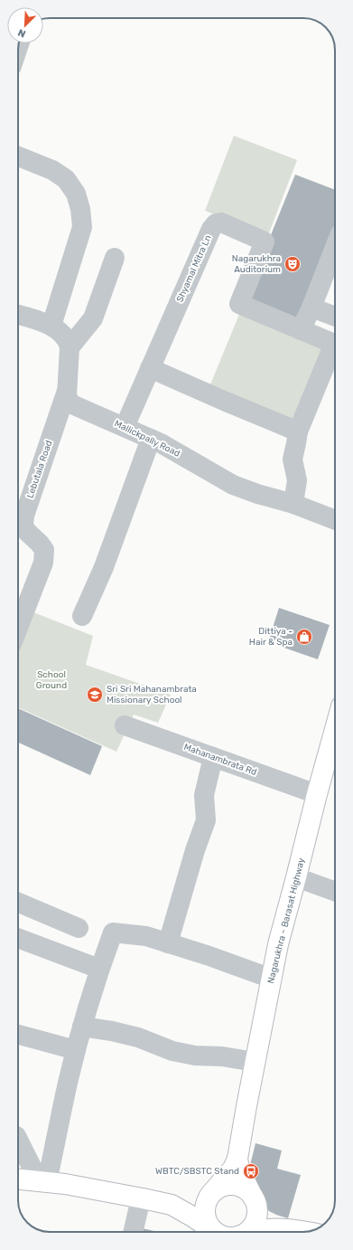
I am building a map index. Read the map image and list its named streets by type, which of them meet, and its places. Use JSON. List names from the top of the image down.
{
  "streets": {
    "main road": ["Nagarukhra - Barasat Highway"],
    "street": [
      "Shyamal Mitra Ln",
      "Mallickpally Road",
      "Lebutala Road",
      "Mahanambrata Rd"
    ]
  },
  "crossings": [
    ["Shyamal Mitra Ln", "Mallickpally Road"],
    ["Mallickpally Road", "Lebutala Road"],
    ["Mahanambrata Rd", "Nagarukhra - Barasat Highway"]
  ],
  "parks": ["School Ground"],
  "places": {
    "theatre": ["Nagarukhra Auditorium"],
    "shop": ["Dittiya - Hair & Spa"],
    "school or university": ["Sri Sri Mahanambrata Missionary School"],
    "bus stop": ["WBTC/SBSTC Stand"]
  },
  "north": "bottom left"
}
